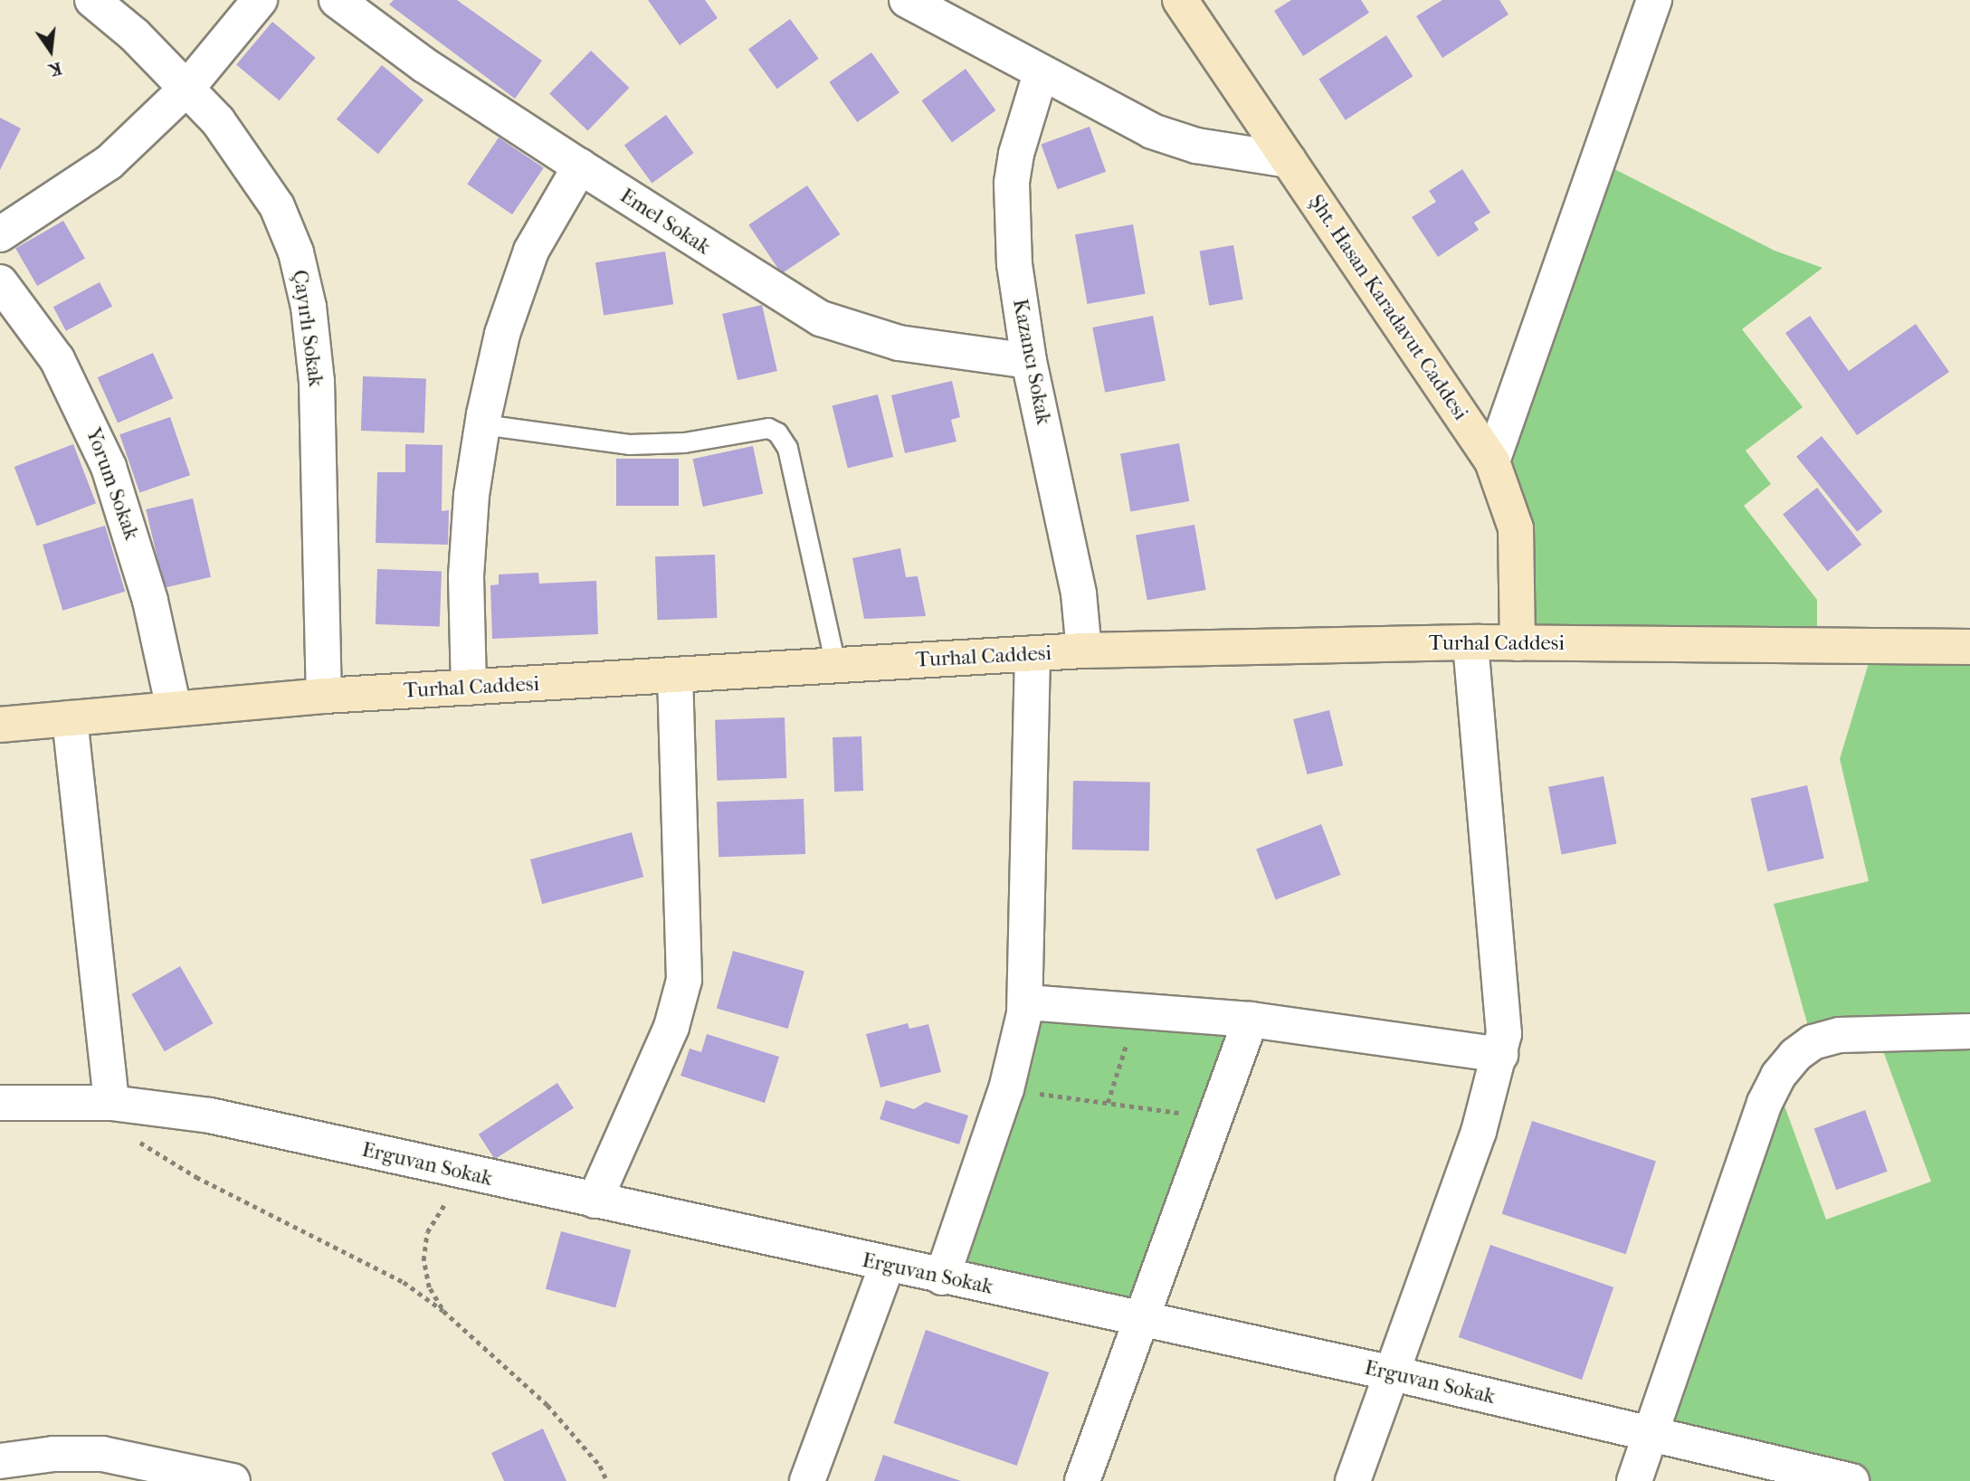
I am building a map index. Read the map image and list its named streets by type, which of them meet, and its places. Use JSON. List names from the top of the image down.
{
  "streets": {
    "street": [
      "Emel Sokak",
      "Şht. Hasan Karadavut Caddesi",
      "Çayırlı Sokak",
      "Kazancı Sokak",
      "Yorum Sokak",
      "Turhal Caddesi",
      "Erguvan Sokak"
    ]
  },
  "crossings": [
    ["Emel Sokak", "Kazancı Sokak"],
    ["Şht. Hasan Karadavut Caddesi", "Turhal Caddesi"],
    ["Çayırlı Sokak", "Turhal Caddesi"],
    ["Kazancı Sokak", "Turhal Caddesi"],
    ["Yorum Sokak", "Turhal Caddesi"]
  ],
  "north": "bottom"
}
